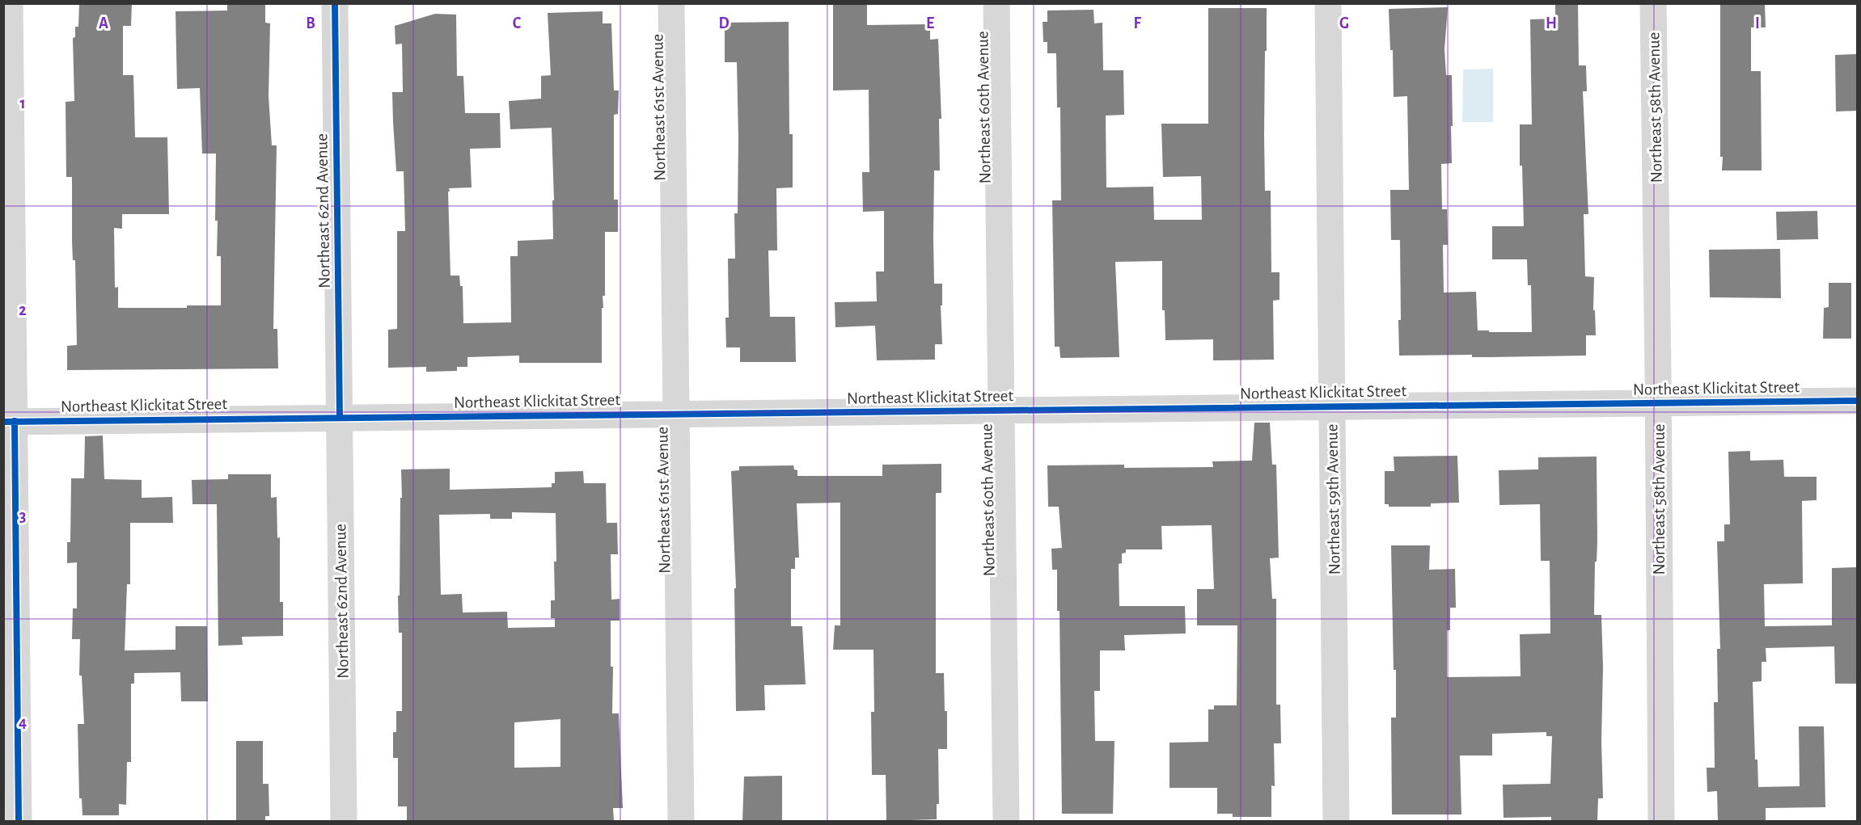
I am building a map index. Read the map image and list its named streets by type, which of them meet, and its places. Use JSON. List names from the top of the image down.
{
  "streets": {
    "street": [
      "Northeast 61st Avenue",
      "Northeast 60th Avenue",
      "Northeast 58th Avenue",
      "Northeast 62nd Avenue",
      "Northeast Klickitat Street",
      "Northeast 59th Avenue"
    ]
  },
  "crossings": [
    ["Northeast 61st Avenue", "Northeast Klickitat Street"],
    ["Northeast 60th Avenue", "Northeast Klickitat Street"],
    ["Northeast 58th Avenue", "Northeast Klickitat Street"],
    ["Northeast 62nd Avenue", "Northeast Klickitat Street"],
    ["Northeast Klickitat Street", "Northeast 59th Avenue"]
  ],
  "grid": {
    "columns": [
      "A",
      "B",
      "C",
      "D",
      "E",
      "F",
      "G",
      "H",
      "I"
    ],
    "rows": [
      "1",
      "2",
      "3",
      "4"
    ]
  }
}
